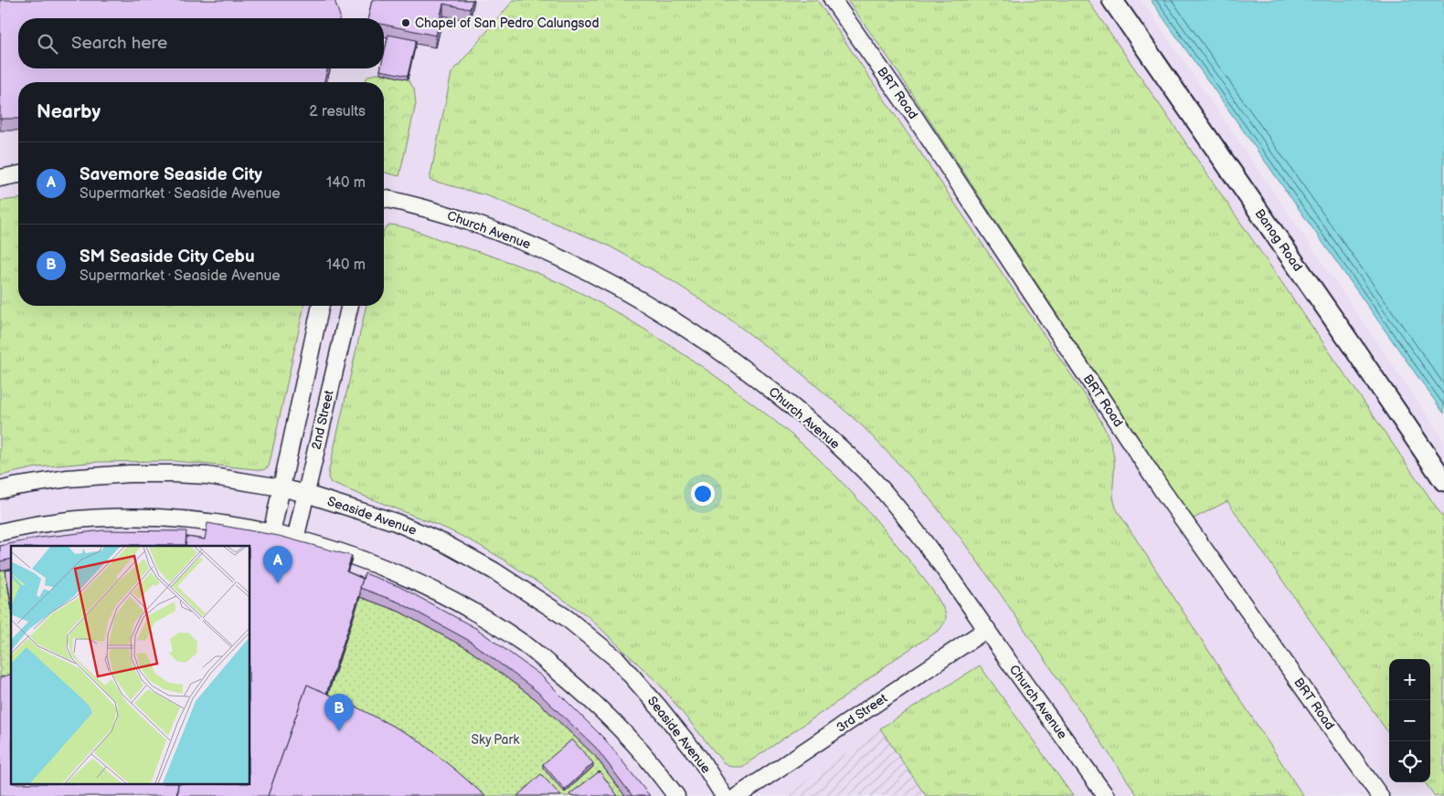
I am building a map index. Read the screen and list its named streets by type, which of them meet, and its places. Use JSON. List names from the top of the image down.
{
  "streets": {
    "street": [
      "BRT Road",
      "Church Avenue",
      "Banog Road",
      "2nd Street",
      "Seaside Avenue",
      "3rd Street"
    ]
  },
  "crossings": [
    ["Church Avenue", "3rd Street"],
    ["2nd Street", "Seaside Avenue"]
  ],
  "parks": ["Sky Park"],
  "places": ["Chapel of San Pedro Calungsod"],
  "page": {
    "search": "Search here",
    "heading": ["Nearby", "2 results"],
    "list": [
      {
        "mark": "A",
        "name": "Savemore Seaside City",
        "note": "Supermarket · Seaside Avenue",
        "value": "140 m"
      },
      {
        "mark": "B",
        "name": "SM Seaside City Cebu",
        "note": "Supermarket · Seaside Avenue",
        "value": "140 m"
      }
    ],
    "pins": ["A", "B"],
    "map_buttons": ["+", "−"]
  }
}
